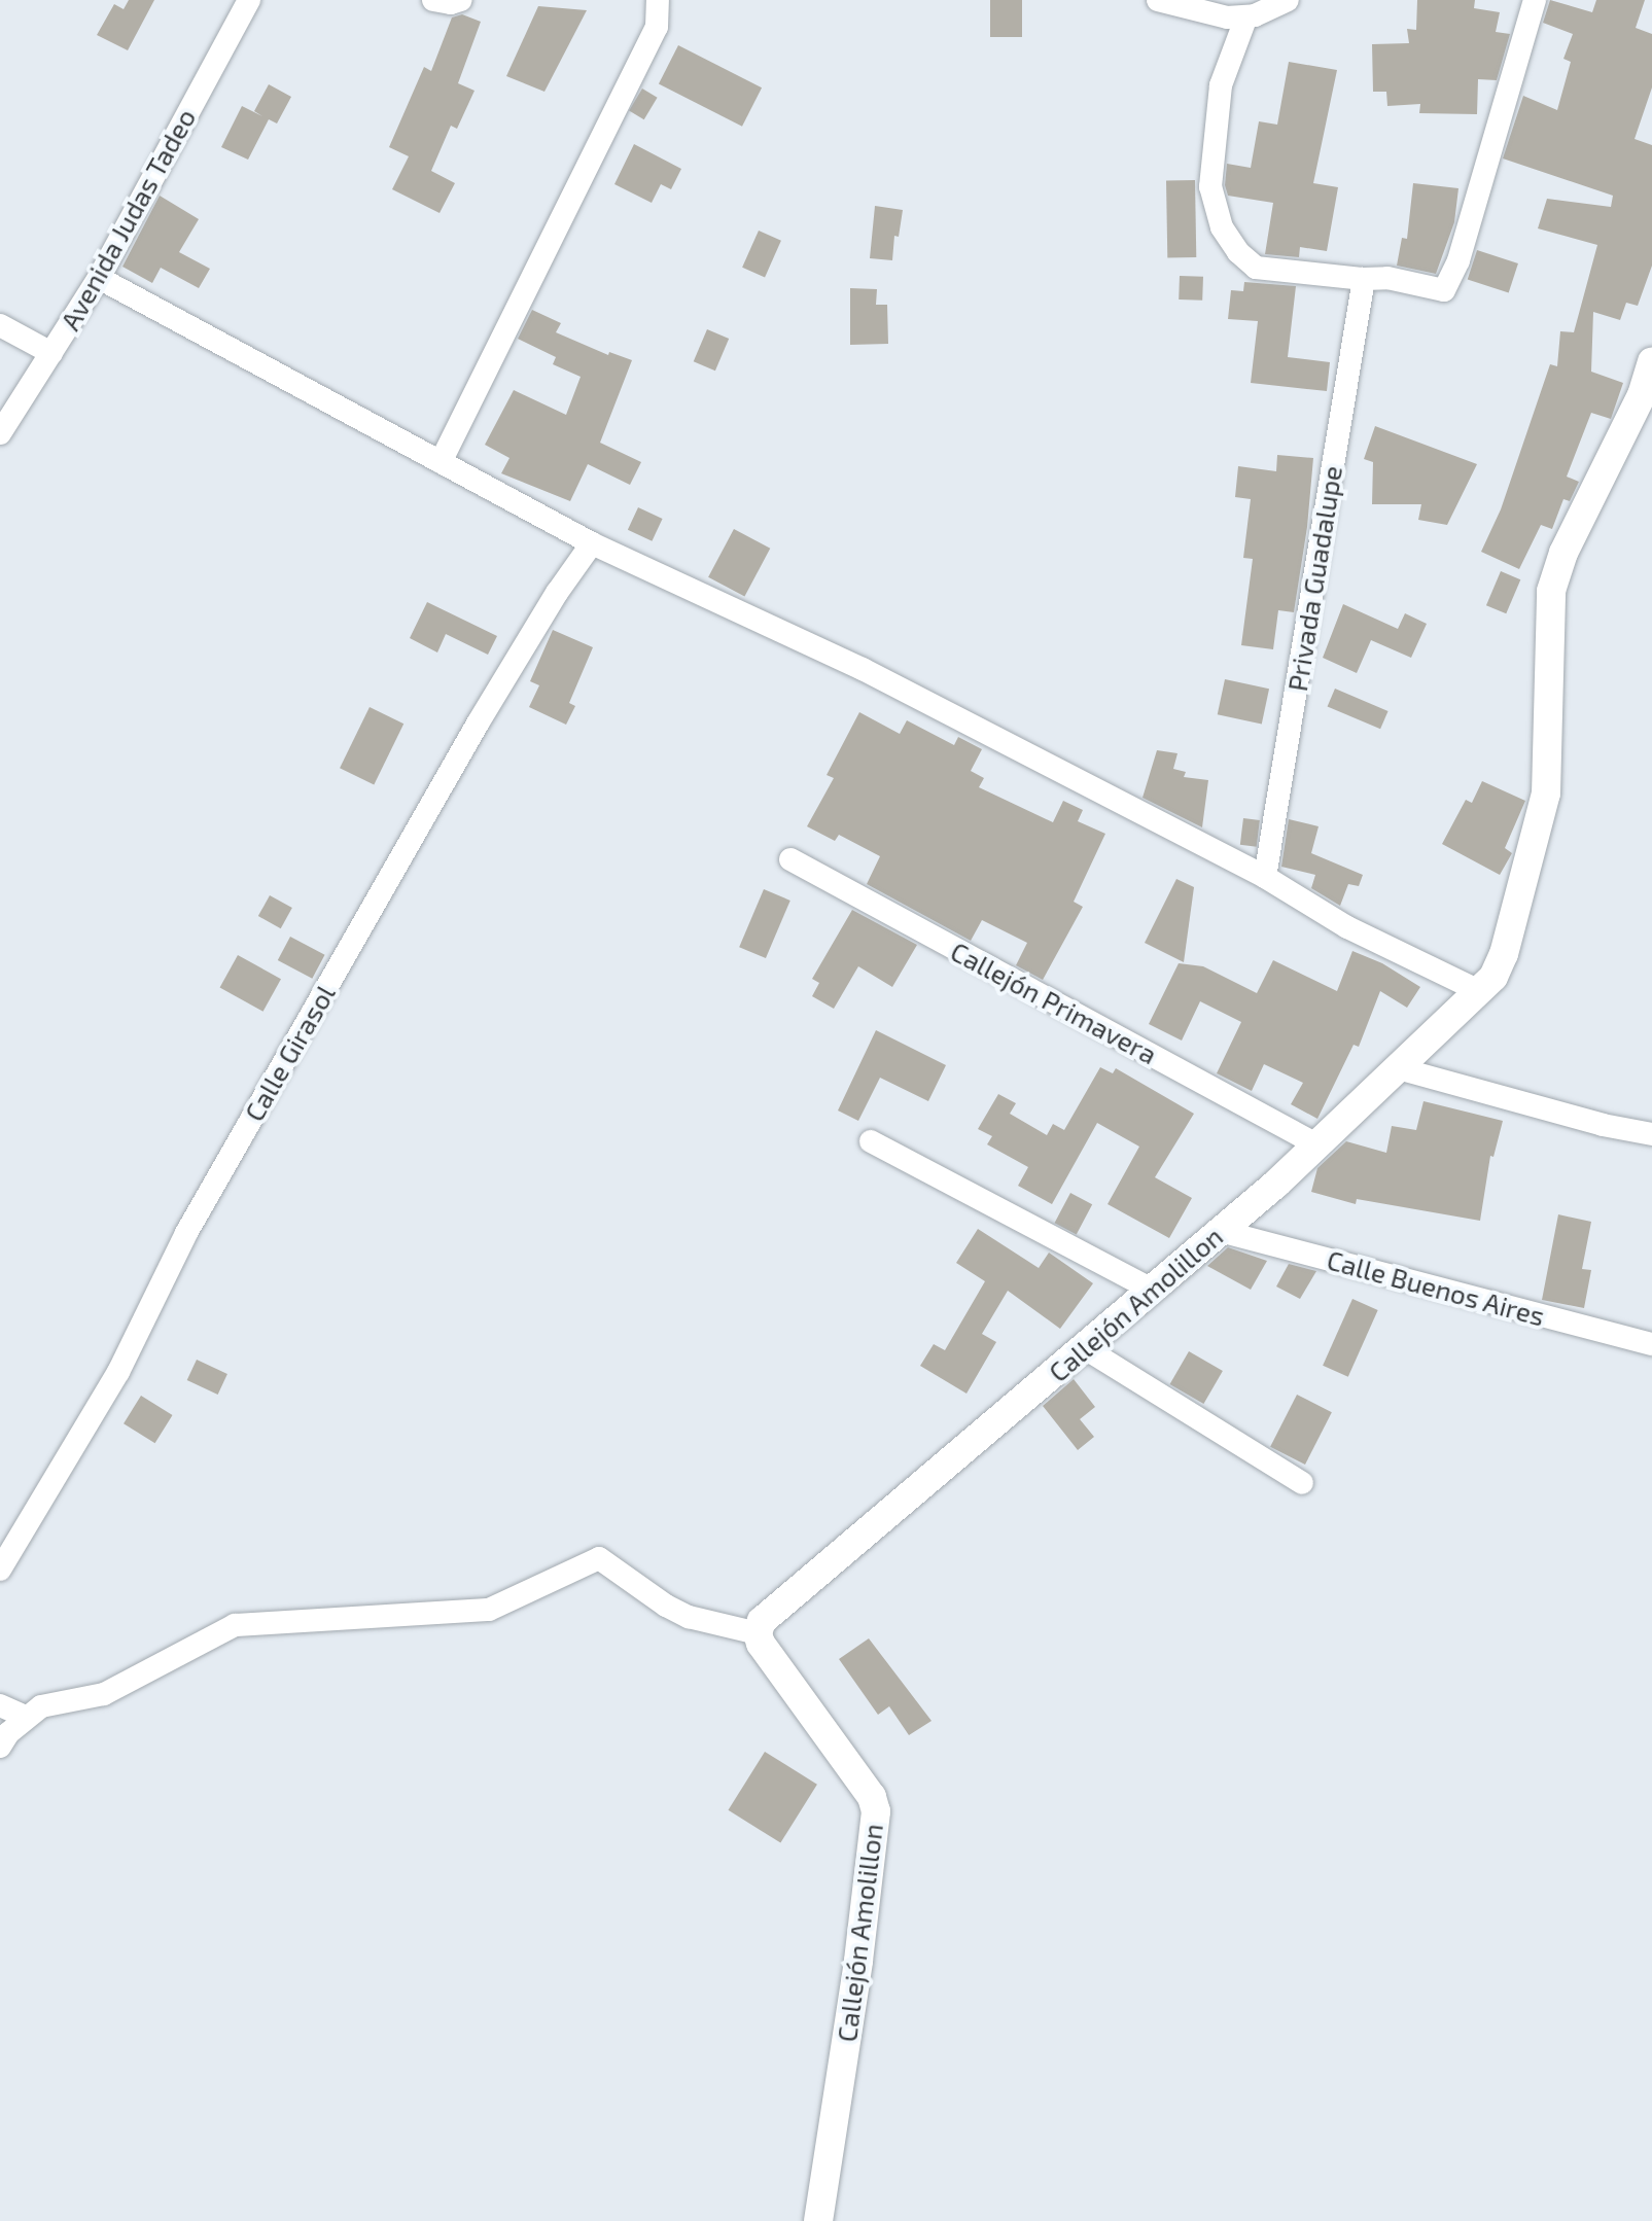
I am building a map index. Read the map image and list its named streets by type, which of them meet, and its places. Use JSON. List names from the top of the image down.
{
  "streets": {
    "street": [
      "Avenida Judas Tadeo",
      "Privada Guadalupe",
      "Callejón Primavera",
      "Calle Girasol",
      "Calle Buenos Aires",
      "Callejón Amolillon"
    ]
  },
  "crossings": [
    ["Callejón Primavera", "Callejón Amolillon"],
    ["Calle Buenos Aires", "Callejón Amolillon"]
  ]
}
